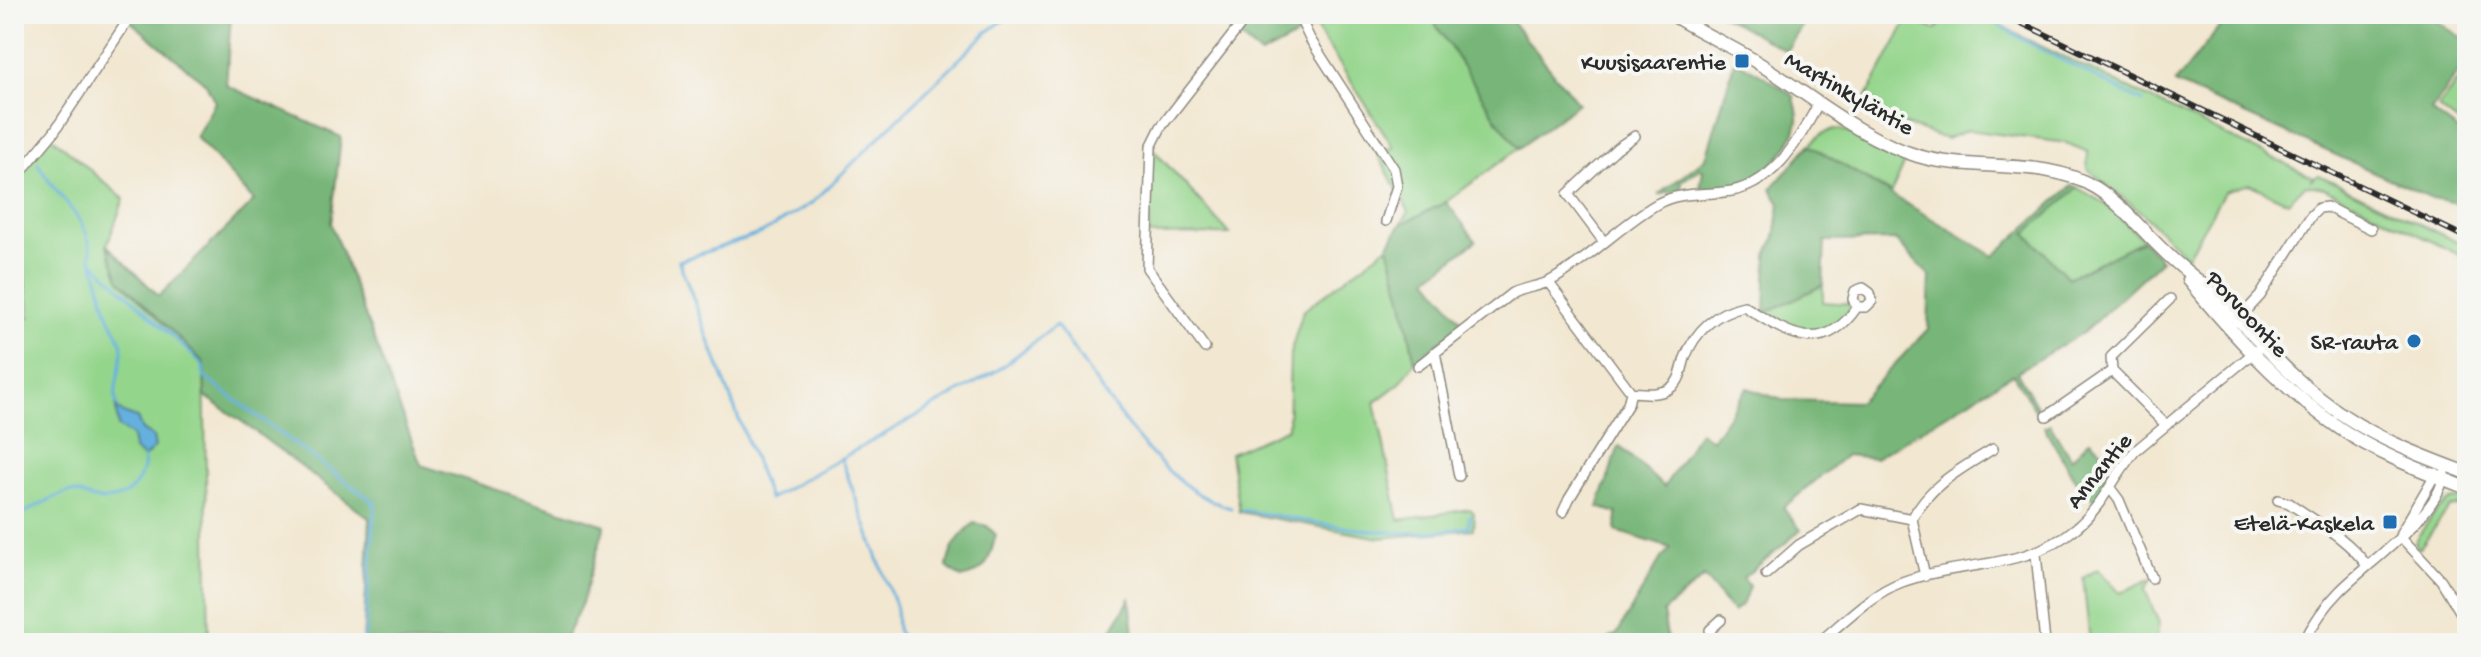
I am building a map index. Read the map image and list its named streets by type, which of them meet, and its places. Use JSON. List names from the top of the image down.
{
  "streets": {
    "street": ["Martinkyläntie", "Porvoontie", "Annantie"]
  },
  "crossings": [
    ["Martinkyläntie", "Porvoontie"],
    ["Porvoontie", "Annantie"]
  ],
  "places": {
    "transit": ["Kuusisaarentie", "Etelä-Kaskela"],
    "other": ["SR-rauta"]
  }
}
